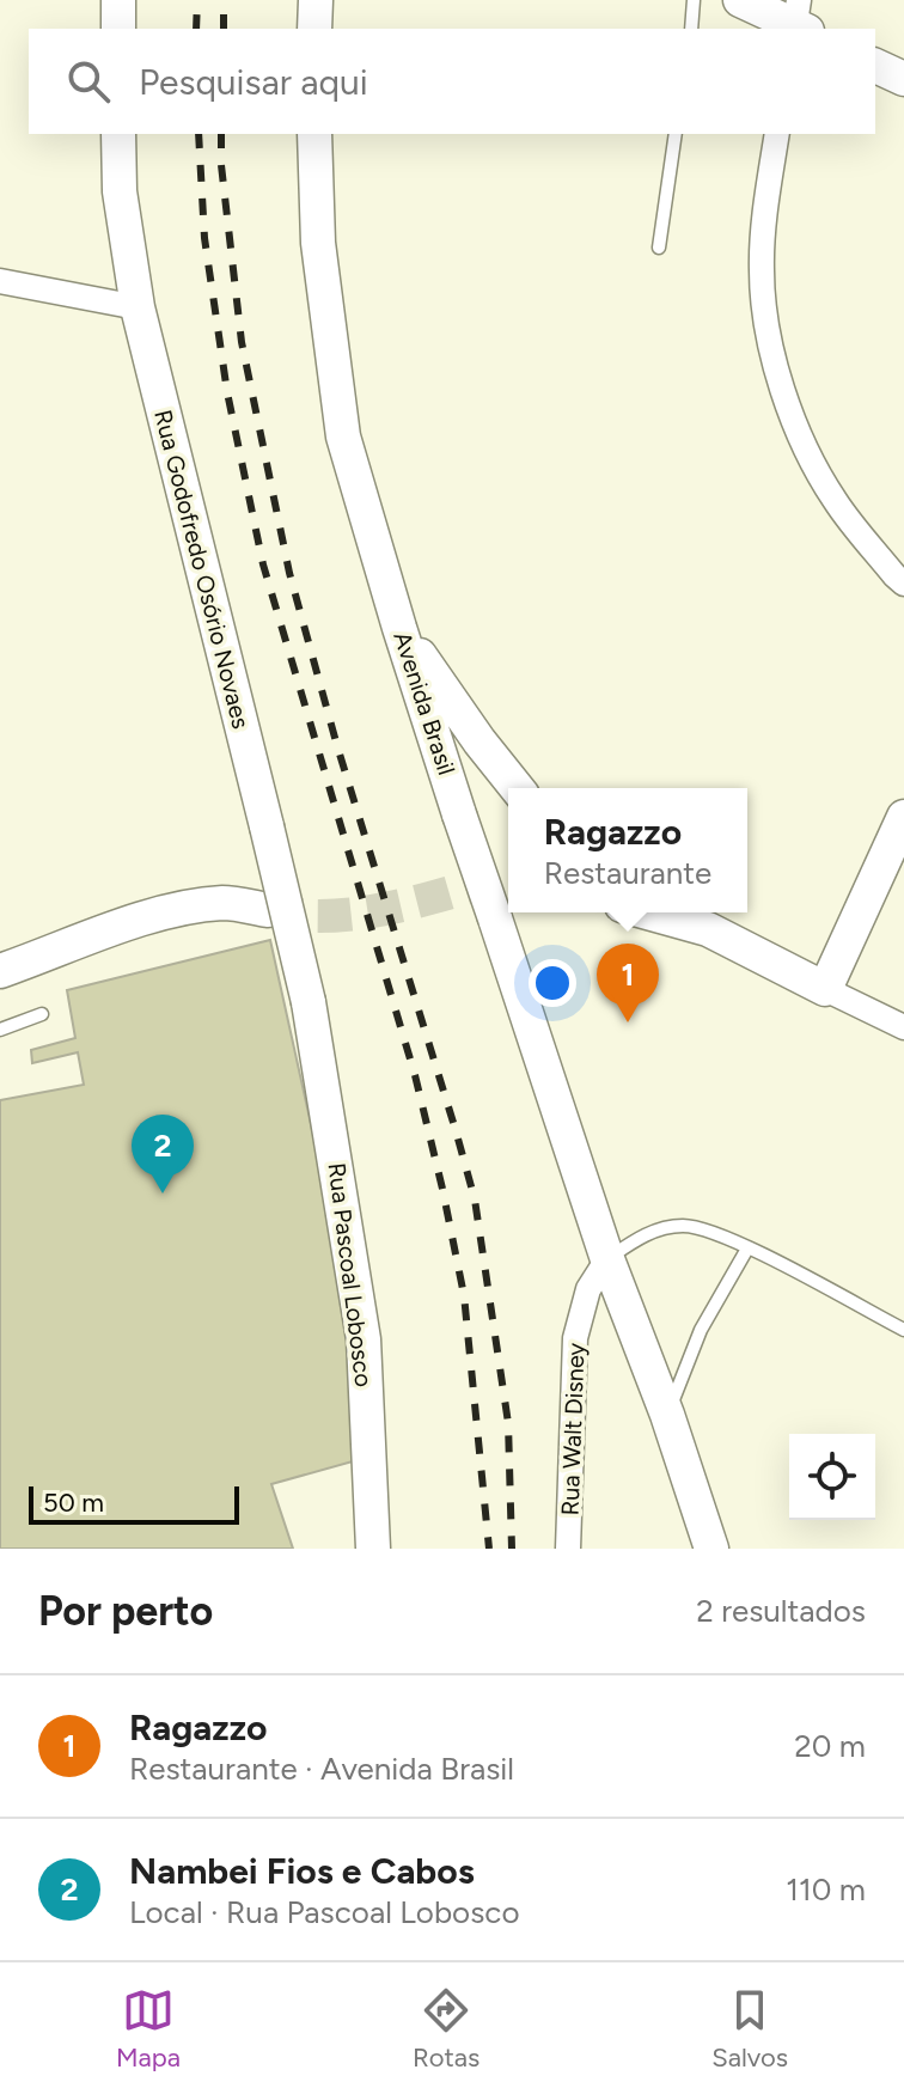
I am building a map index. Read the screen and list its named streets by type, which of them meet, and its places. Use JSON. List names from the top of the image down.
{
  "streets": {
    "main road": ["Rua Godofredo Osório Novaes", "Avenida Brasil", "Rua Pascoal Lobosco"],
    "street": ["Rua Walt Disney"]
  },
  "crossings": [
    ["Rua Godofredo Osório Novaes", "Rua Pascoal Lobosco"],
    ["Avenida Brasil", "Rua Walt Disney"]
  ],
  "scale_bar": "50 m",
  "page": {
    "search": "Pesquisar aqui",
    "popup": ["Ragazzo", "Restaurante"],
    "pins": ["1", "2"],
    "scale": "50 m",
    "heading": ["Por perto", "2 resultados"],
    "list": [
      {
        "mark": "1",
        "name": "Ragazzo",
        "note": "Restaurante · Avenida Brasil",
        "value": "20 m"
      },
      {
        "mark": "2",
        "name": "Nambei Fios e Cabos",
        "note": "Local · Rua Pascoal Lobosco",
        "value": "110 m"
      }
    ],
    "nav": ["Mapa", "Rotas", "Salvos"]
  }
}
